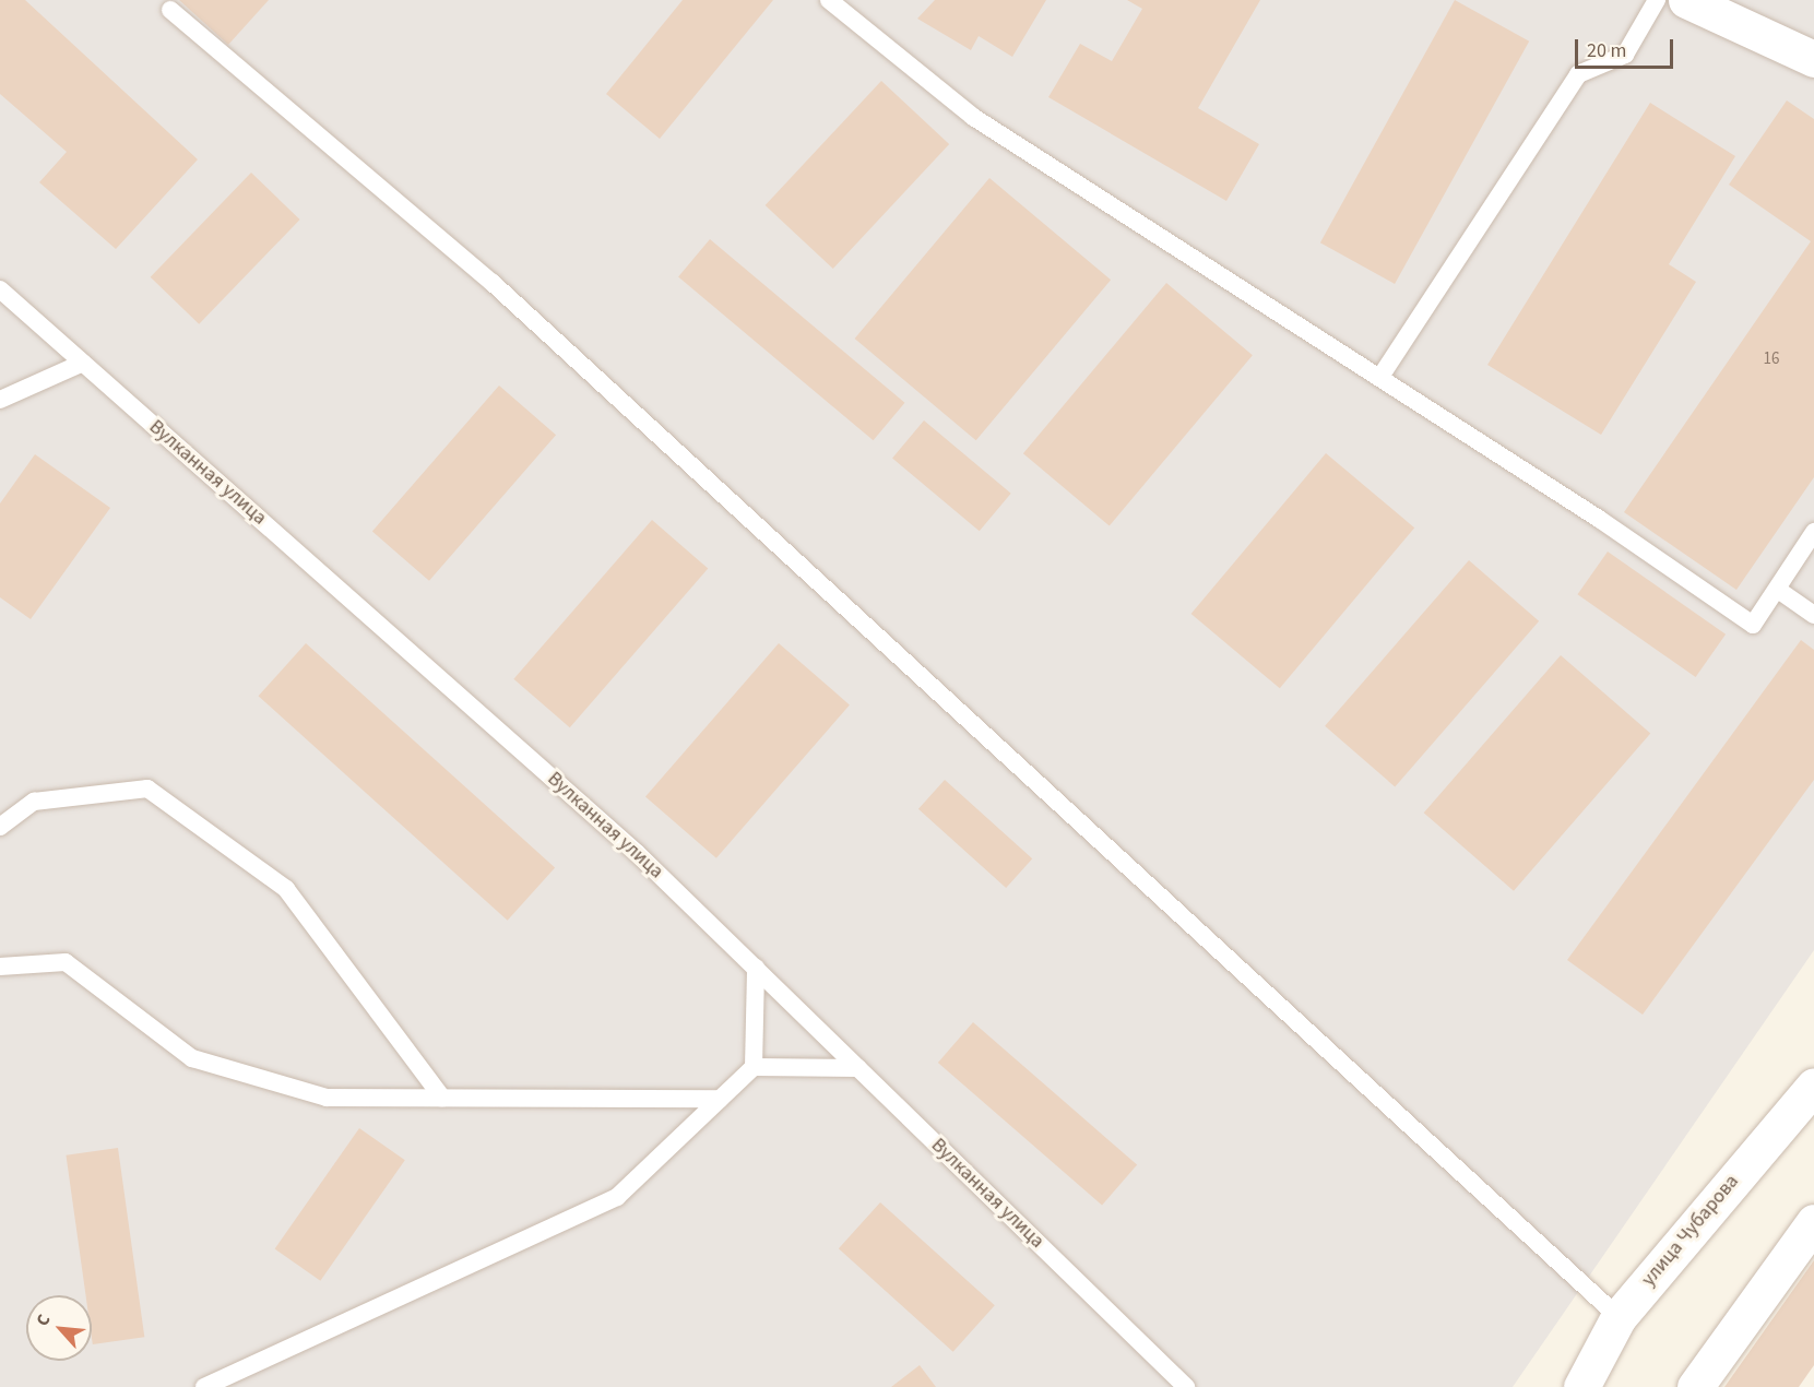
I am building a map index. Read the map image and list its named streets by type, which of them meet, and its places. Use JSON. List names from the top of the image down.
{
  "streets": {
    "street": ["улица Чубарова"],
    "lane": ["Вулканная улица"]
  },
  "house_numbers": ["16"],
  "scale_bar": "20 m",
  "north": "top left"
}
